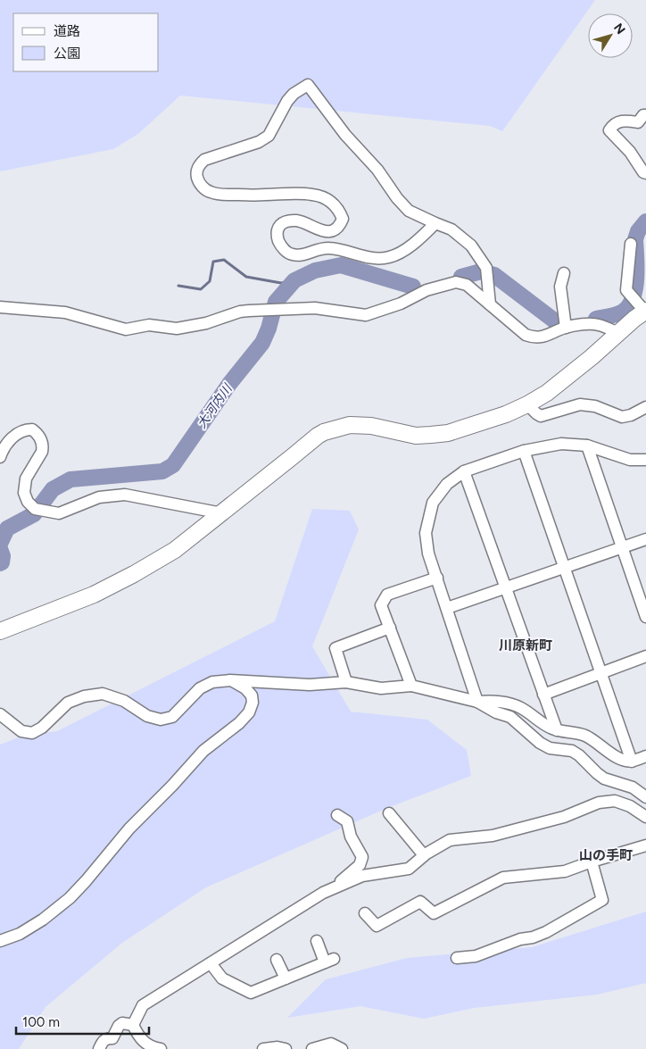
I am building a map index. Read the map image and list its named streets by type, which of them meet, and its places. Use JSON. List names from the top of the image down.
{
  "districts": ["川原新町", "山の手町"],
  "water": ["大河内川"],
  "legend": ["道路", "公園"],
  "scale_bar": "100 m",
  "north": "top right"
}
